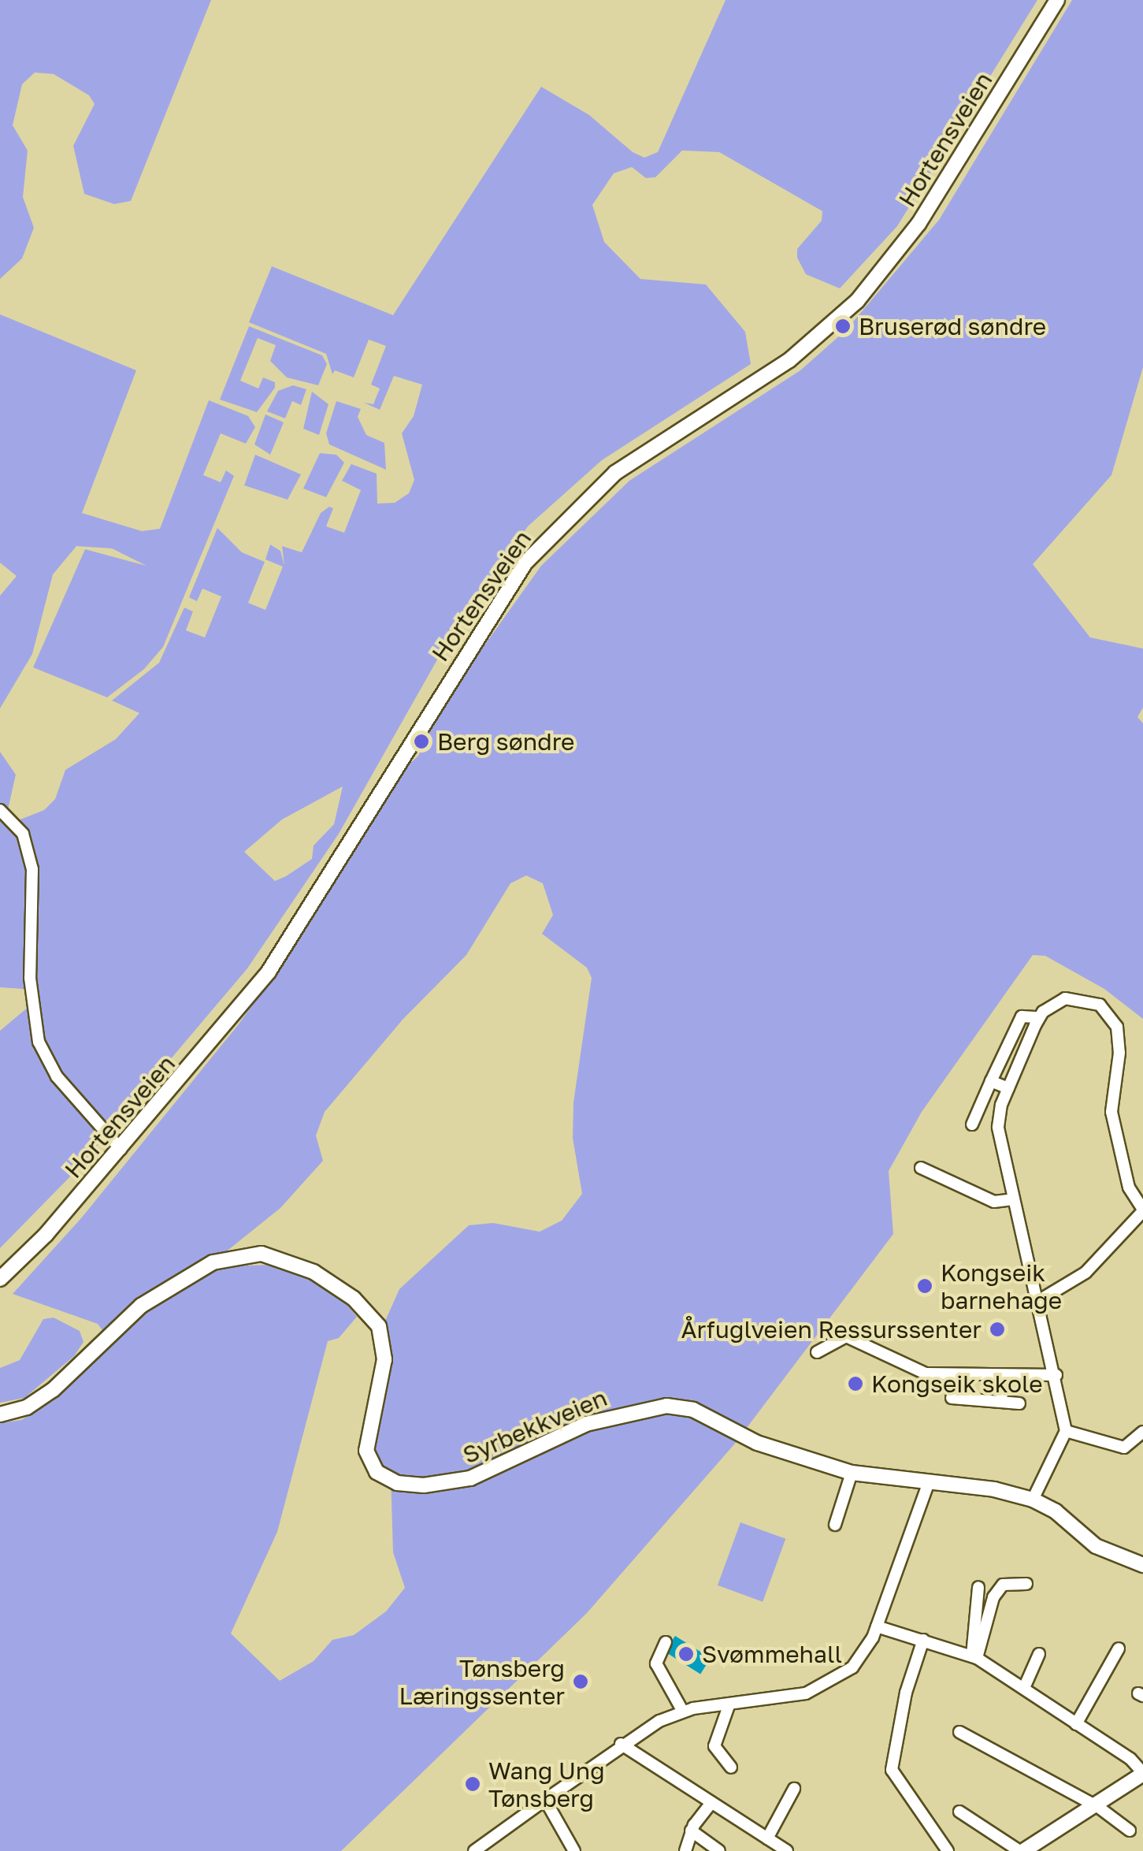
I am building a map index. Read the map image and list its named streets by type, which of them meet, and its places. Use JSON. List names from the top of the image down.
{
  "streets": {
    "main road": ["Hortensveien", "Syrbekkveien"]
  },
  "places": [
    "Bruserød søndre",
    "Berg søndre",
    "Kongseik barnehage",
    "Årfuglveien Ressurssenter",
    "Kongseik skole",
    "Svømmehall",
    "Tønsberg Læringssenter",
    "Wang Ung Tønsberg"
  ]
}
